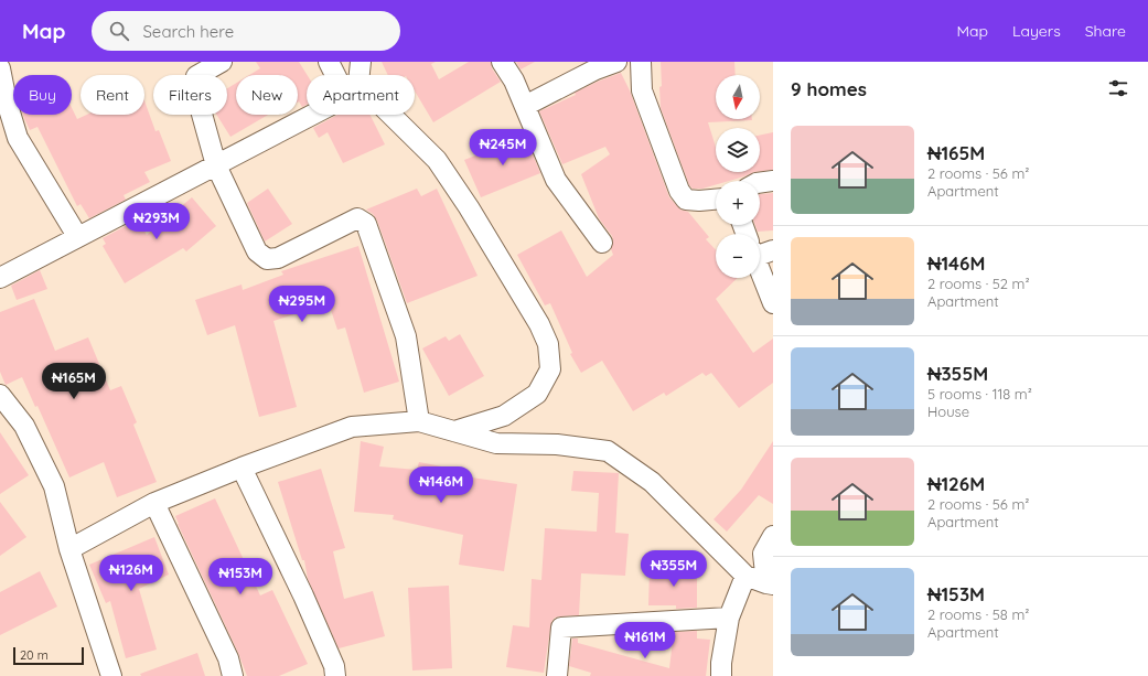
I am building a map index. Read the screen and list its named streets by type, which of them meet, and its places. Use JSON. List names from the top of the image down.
{
  "scale_bar": "20 m",
  "north": "bottom",
  "page": {
    "header": "Map",
    "search": "Search here",
    "nav": ["Map", "Layers", "Share"],
    "heading": "9 homes",
    "map_buttons": ["+", "−"],
    "chip": [
      "Buy",
      "Rent",
      "Filters",
      "New",
      "Apartment"
    ],
    "list": [
      {
        "name": "₦165M",
        "note": "2 rooms · 56 m² · Apartment"
      },
      {
        "name": "₦146M",
        "note": "2 rooms · 52 m² · Apartment"
      },
      {
        "name": "₦355M",
        "note": "5 rooms · 118 m² · House"
      },
      {
        "name": "₦126M",
        "note": "2 rooms · 56 m² · Apartment"
      },
      {
        "name": "₦153M",
        "note": "2 rooms · 58 m² · Apartment"
      }
    ],
    "price": [
      "₦245M",
      "₦293M",
      "₦295M",
      "₦165M",
      "₦146M",
      "₦355M",
      "₦126M",
      "₦153M",
      "₦161M"
    ],
    "scale": "20 m"
  }
}
